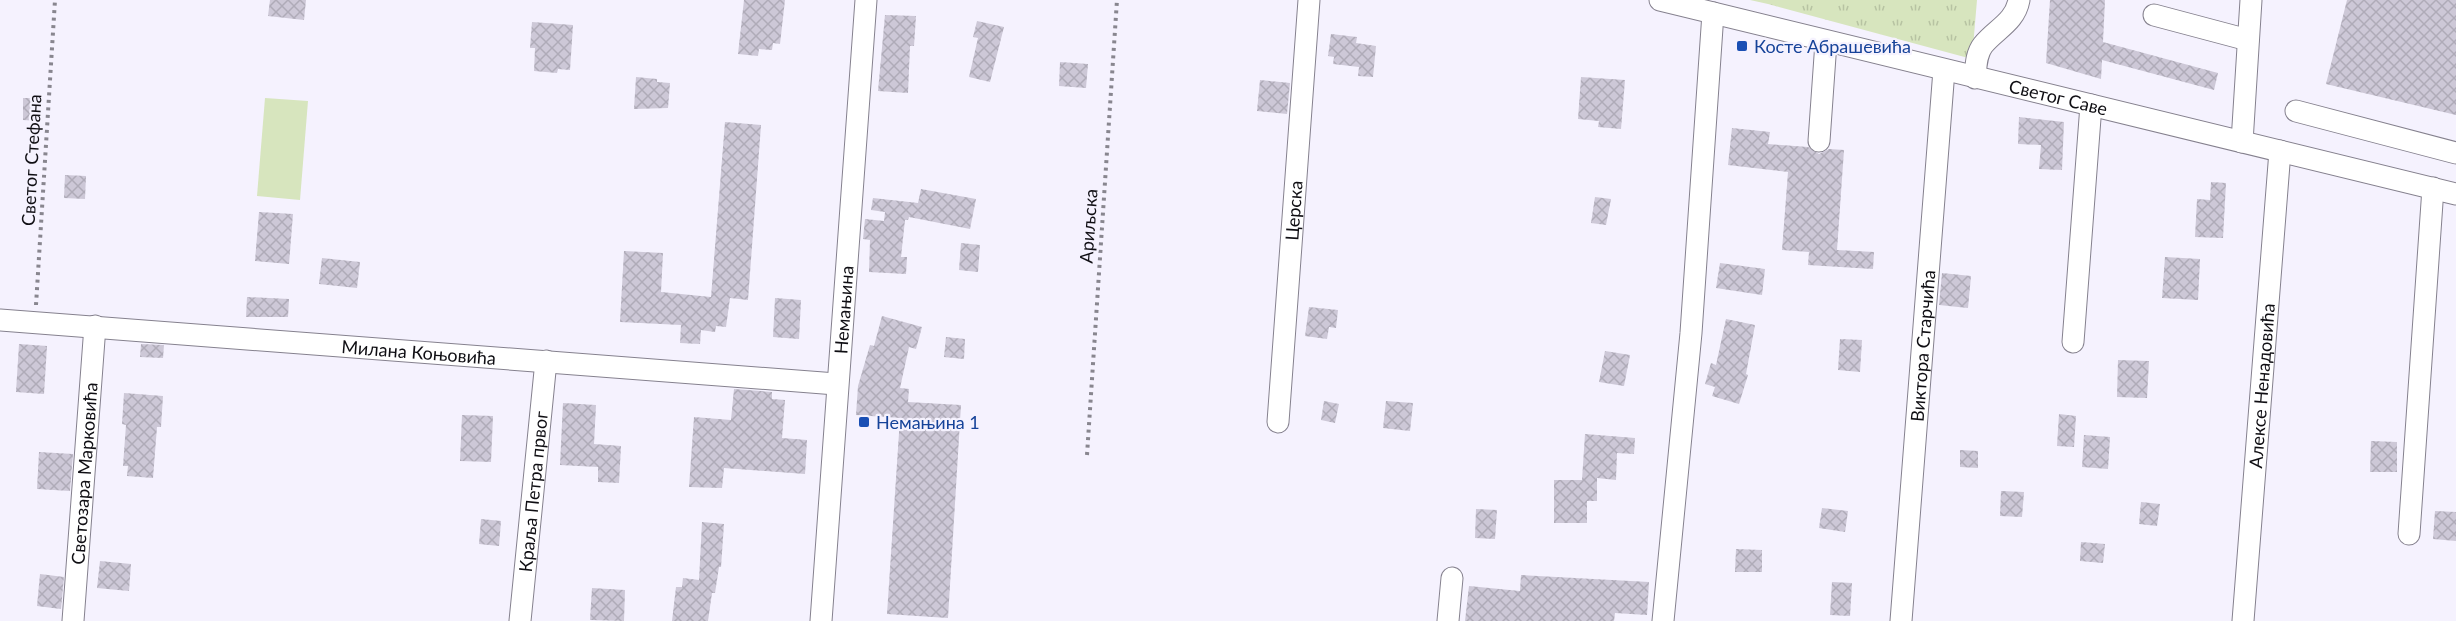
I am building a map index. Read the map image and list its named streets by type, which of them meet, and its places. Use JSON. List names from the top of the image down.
{
  "streets": {
    "street": [
      "Светог Саве",
      "Церска",
      "Немањина",
      "Виктора Старчића",
      "Милана Коњовића",
      "Алексе Ненадовића",
      "Светозара Марковића",
      "Краља Петра првог"
    ],
    "path": ["Светог Стефана", "Ариљска"]
  },
  "crossings": [
    ["Светог Саве", "Виктора Старчића"],
    ["Светог Саве", "Алексе Ненадовића"],
    ["Светог Стефана", "Милана Коњовића"],
    ["Немањина", "Милана Коњовића"],
    ["Милана Коњовића", "Светозара Марковића"],
    ["Милана Коњовића", "Краља Петра првог"]
  ],
  "places": {
    "transit": ["Косте Абрашевића", "Немањина 1"]
  }
}
